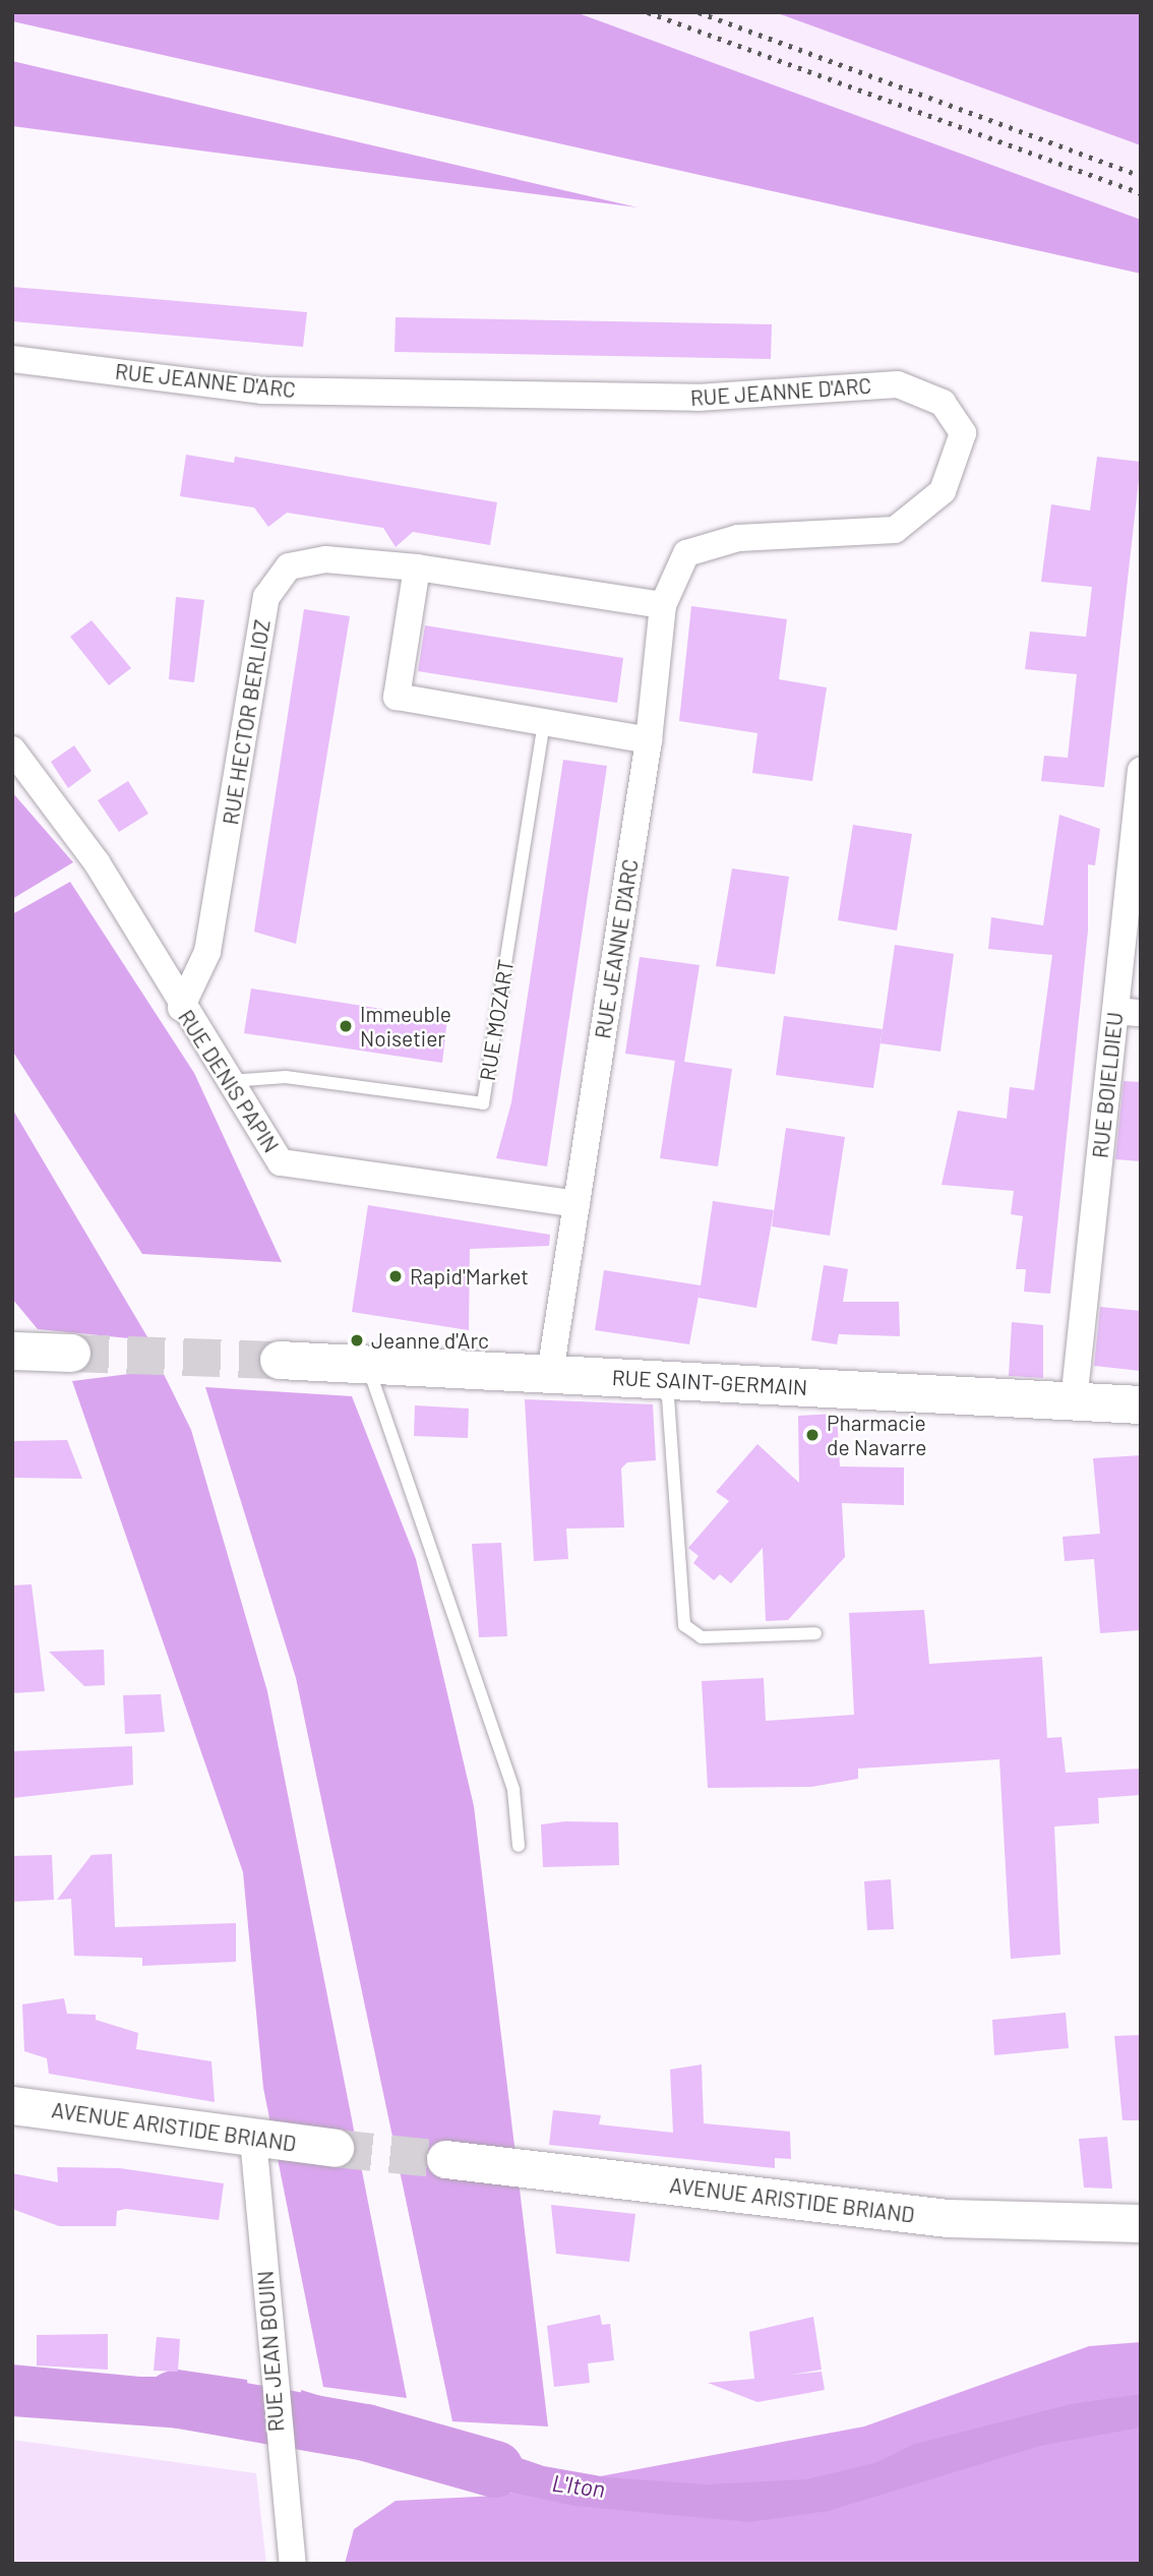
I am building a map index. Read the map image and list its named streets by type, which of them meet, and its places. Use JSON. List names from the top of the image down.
{
  "streets": {
    "main road": ["RUE SAINT-GERMAIN", "AVENUE ARISTIDE BRIAND"],
    "street": [
      "RUE JEANNE D'ARC",
      "RUE HECTOR BERLIOZ",
      "RUE DENIS PAPIN",
      "RUE BOIELDIEU",
      "RUE JEAN BOUIN"
    ],
    "lane": ["RUE MOZART"]
  },
  "crossings": [
    ["RUE JEANNE D'ARC", "RUE DENIS PAPIN"],
    ["RUE JEANNE D'ARC", "RUE SAINT-GERMAIN"],
    ["RUE HECTOR BERLIOZ", "RUE DENIS PAPIN"],
    ["RUE MOZART", "RUE DENIS PAPIN"],
    ["RUE BOIELDIEU", "RUE SAINT-GERMAIN"],
    ["AVENUE ARISTIDE BRIAND", "RUE JEAN BOUIN"]
  ],
  "water": ["L'Iton"],
  "places": [
    "Immeuble Noisetier",
    "Rapid'Market",
    "Jeanne d'Arc",
    "Pharmacie de Navarre"
  ]
}
